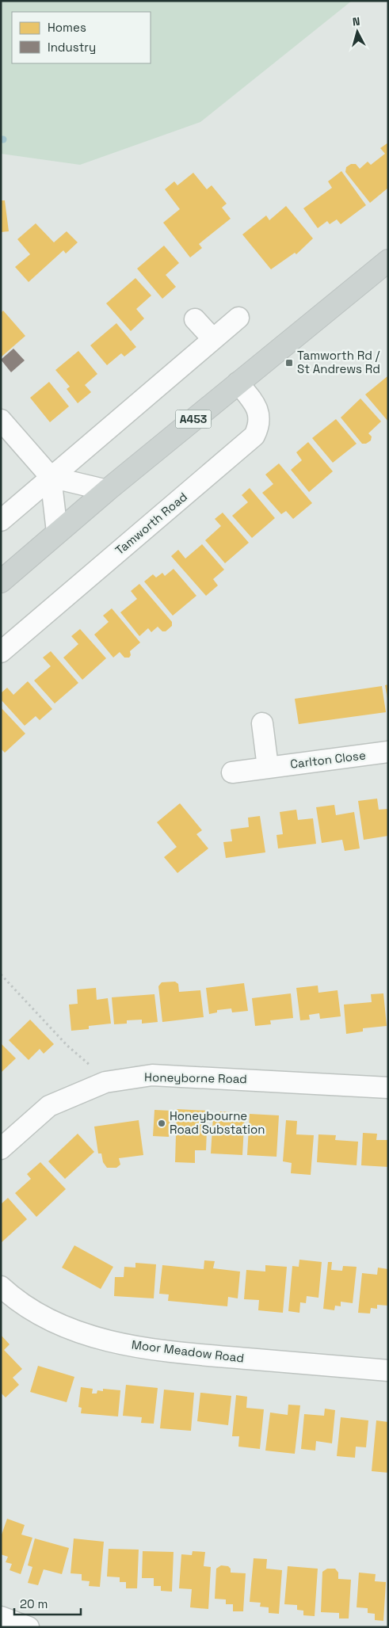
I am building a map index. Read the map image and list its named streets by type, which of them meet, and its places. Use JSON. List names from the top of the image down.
{
  "streets": {
    "main road": ["A453"],
    "street": [
      "Tamworth Road",
      "Carlton Close",
      "Honeyborne Road",
      "Moor Meadow Road"
    ]
  },
  "crossings": [
    ["A453", "Tamworth Road"]
  ],
  "places": {
    "transit": ["Tamworth Rd / St Andrews Rd"],
    "other": ["Honeybourne Road Substation"]
  },
  "legend": ["Homes", "Industry"],
  "scale_bar": "20 m",
  "north": "top"
}
